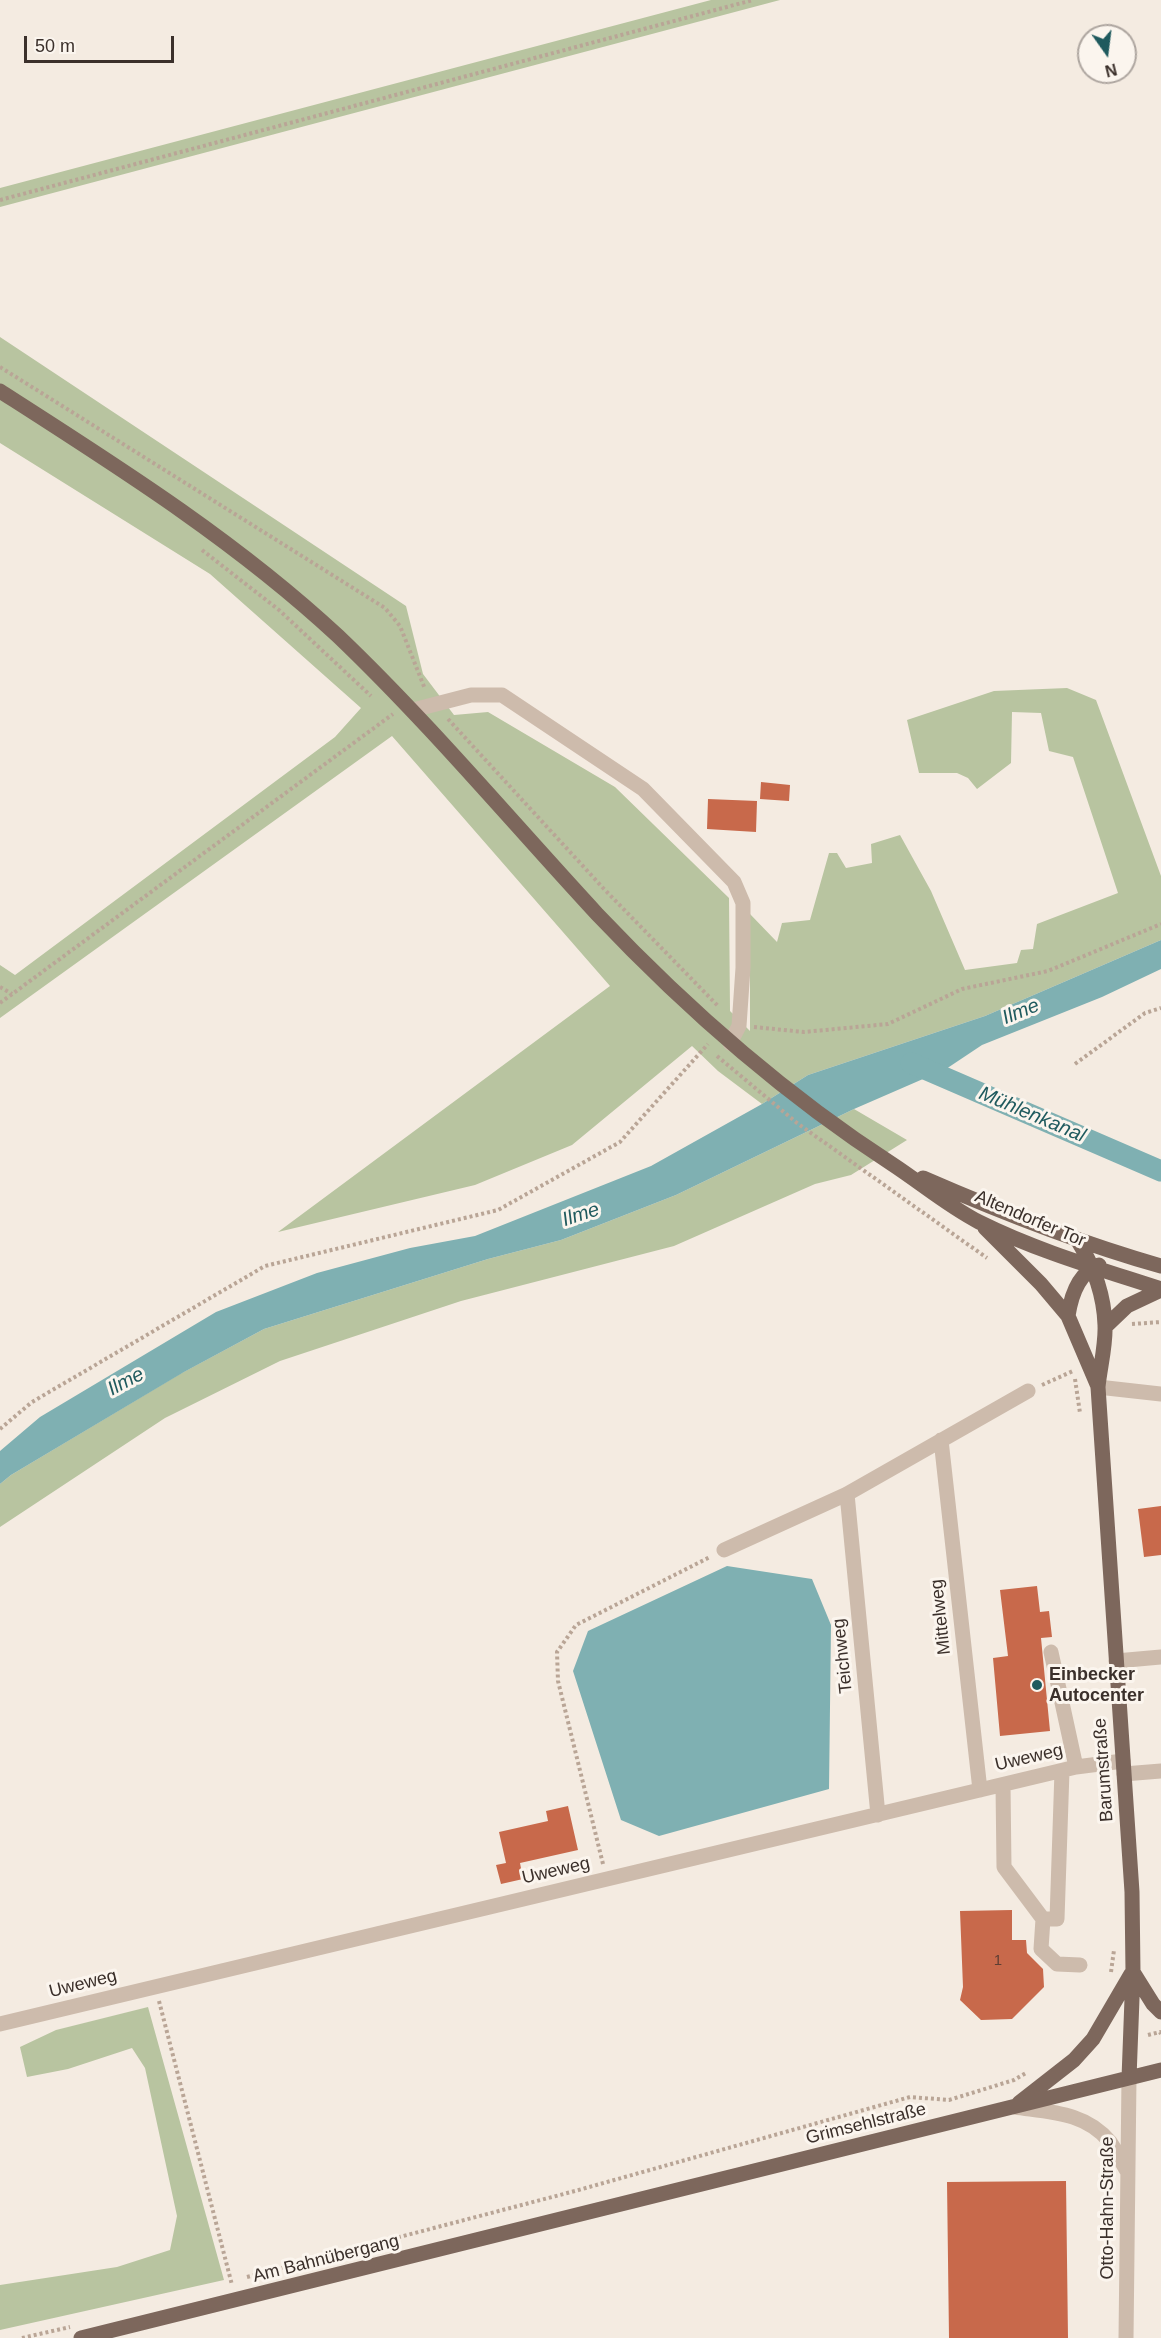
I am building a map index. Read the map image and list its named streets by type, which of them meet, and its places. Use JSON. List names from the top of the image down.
{
  "streets": {
    "main road": [
      "Altendorfer Tor",
      "Barumstraße",
      "Grimsehlstraße",
      "Am Bahnübergang"
    ],
    "street": [
      "Mittelweg",
      "Teichweg",
      "Uweweg",
      "Otto-Hahn-Straße"
    ]
  },
  "crossings": [
    ["Altendorfer Tor", "Barumstraße"],
    ["Mittelweg", "Uweweg"],
    ["Teichweg", "Uweweg"],
    ["Uweweg", "Barumstraße"],
    ["Barumstraße", "Grimsehlstraße"],
    ["Barumstraße", "Otto-Hahn-Straße"],
    ["Grimsehlstraße", "Otto-Hahn-Straße"],
    ["Grimsehlstraße", "Am Bahnübergang"]
  ],
  "water": ["Ilme", "Mühlenkanal"],
  "places": ["Einbecker Autocenter"],
  "house_numbers": ["1"],
  "scale_bar": "50 m",
  "north": "bottom"
}
